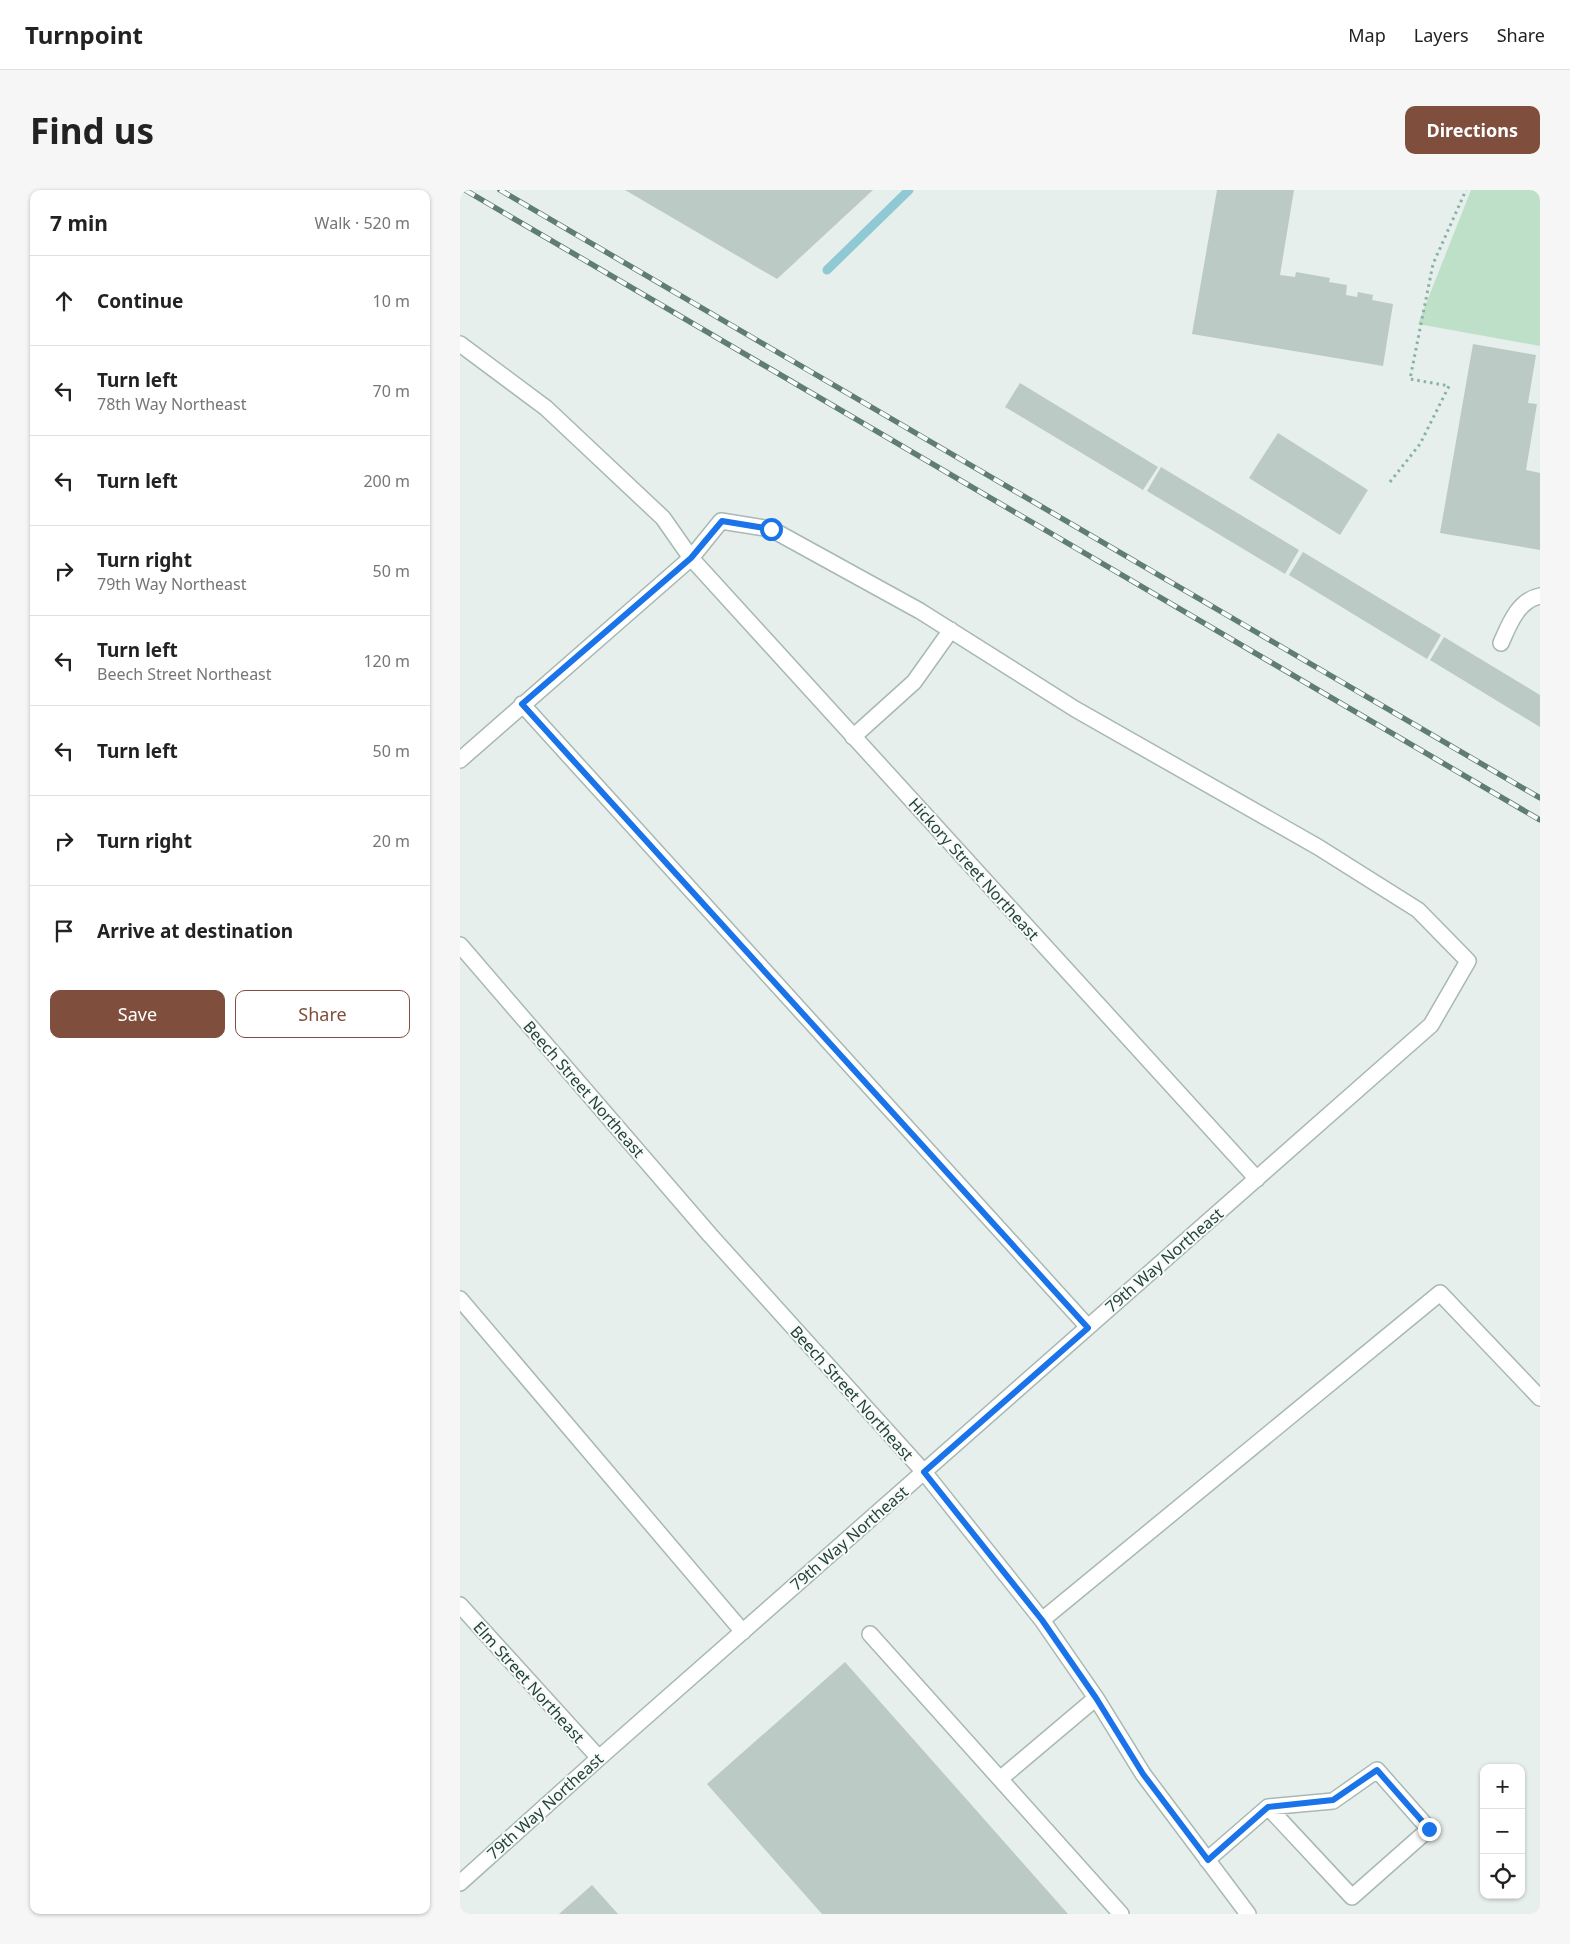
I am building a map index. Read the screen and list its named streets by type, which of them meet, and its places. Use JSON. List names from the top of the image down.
{
  "streets": {
    "street": [
      "Hickory Street Northeast",
      "Beech Street Northeast",
      "79th Way Northeast",
      "Elm Street Northeast"
    ]
  },
  "crossings": [
    ["Hickory Street Northeast", "79th Way Northeast"],
    ["Beech Street Northeast", "79th Way Northeast"],
    ["79th Way Northeast", "Elm Street Northeast"]
  ],
  "page": {
    "header": "Turnpoint",
    "nav": ["Map", "Layers", "Share"],
    "buttons": [
      "Directions",
      ["Save", "Share"]
    ],
    "title": "Find us",
    "heading": ["7 min", "Walk · 520 m"],
    "list": [
      ["Continue", "10 m"],
      ["Turn left", "78th Way Northeast", "70 m"],
      ["Turn left", "200 m"],
      ["Turn right", "79th Way Northeast", "50 m"],
      ["Turn left", "Beech Street Northeast", "120 m"],
      ["Turn left", "50 m"],
      ["Turn right", "20 m"],
      "Arrive at destination"
    ],
    "map_buttons": ["+", "−"]
  }
}
